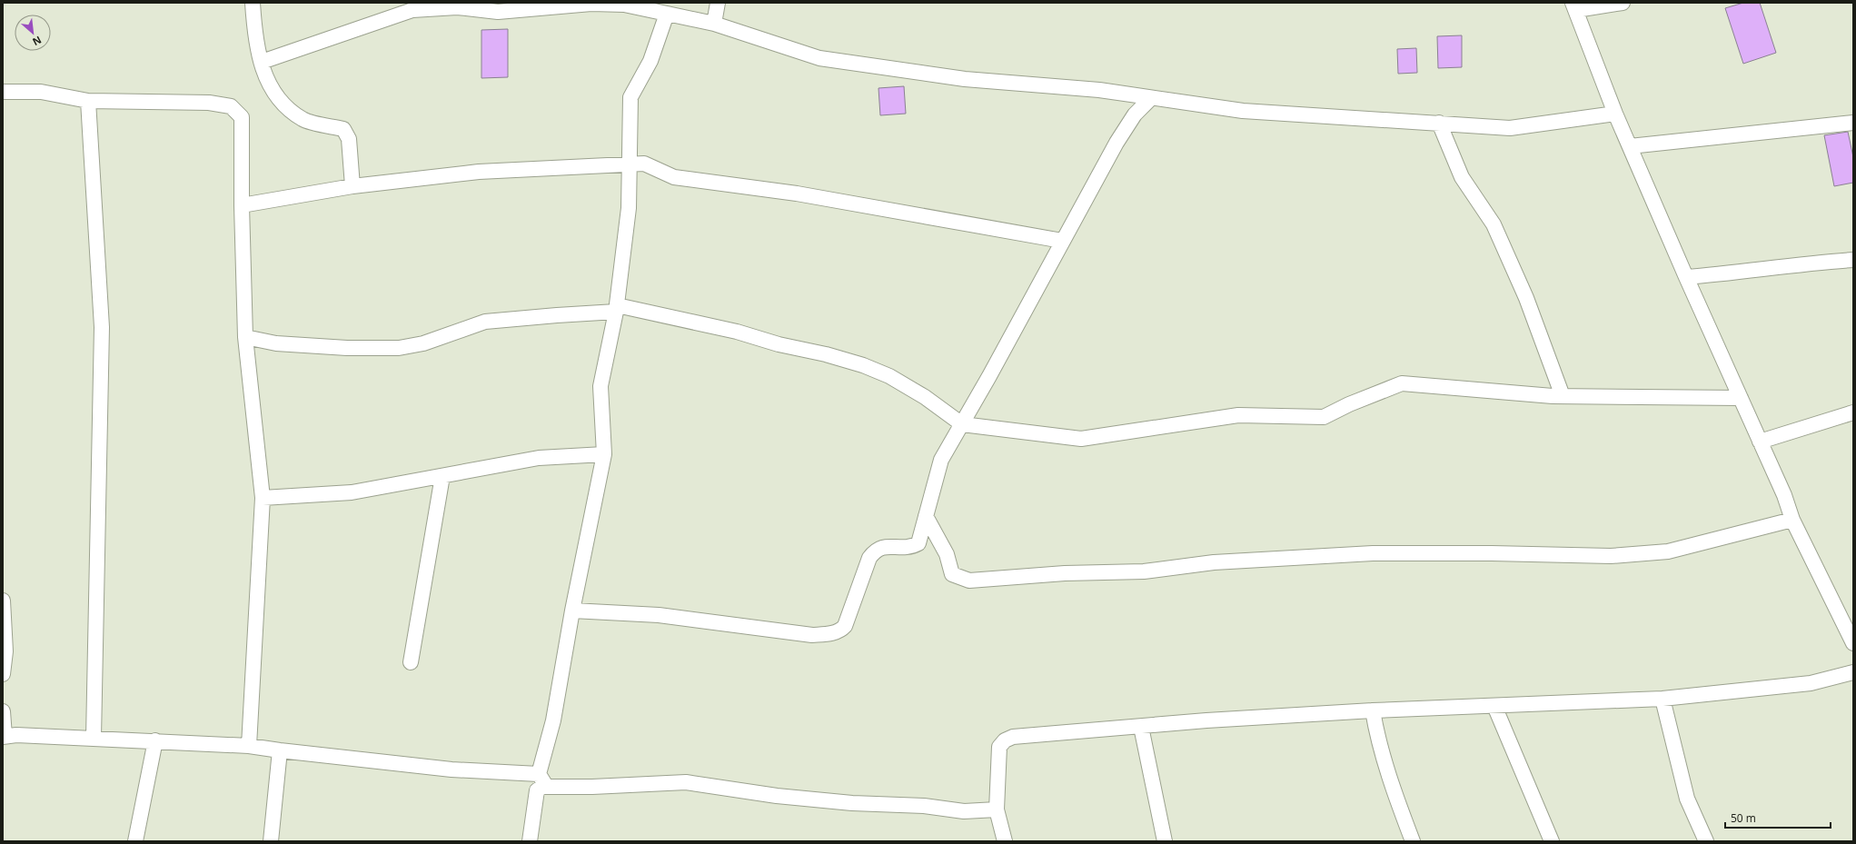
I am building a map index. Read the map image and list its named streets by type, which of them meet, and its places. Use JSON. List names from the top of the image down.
{
  "scale_bar": "50 m",
  "north": "bottom right"
}
